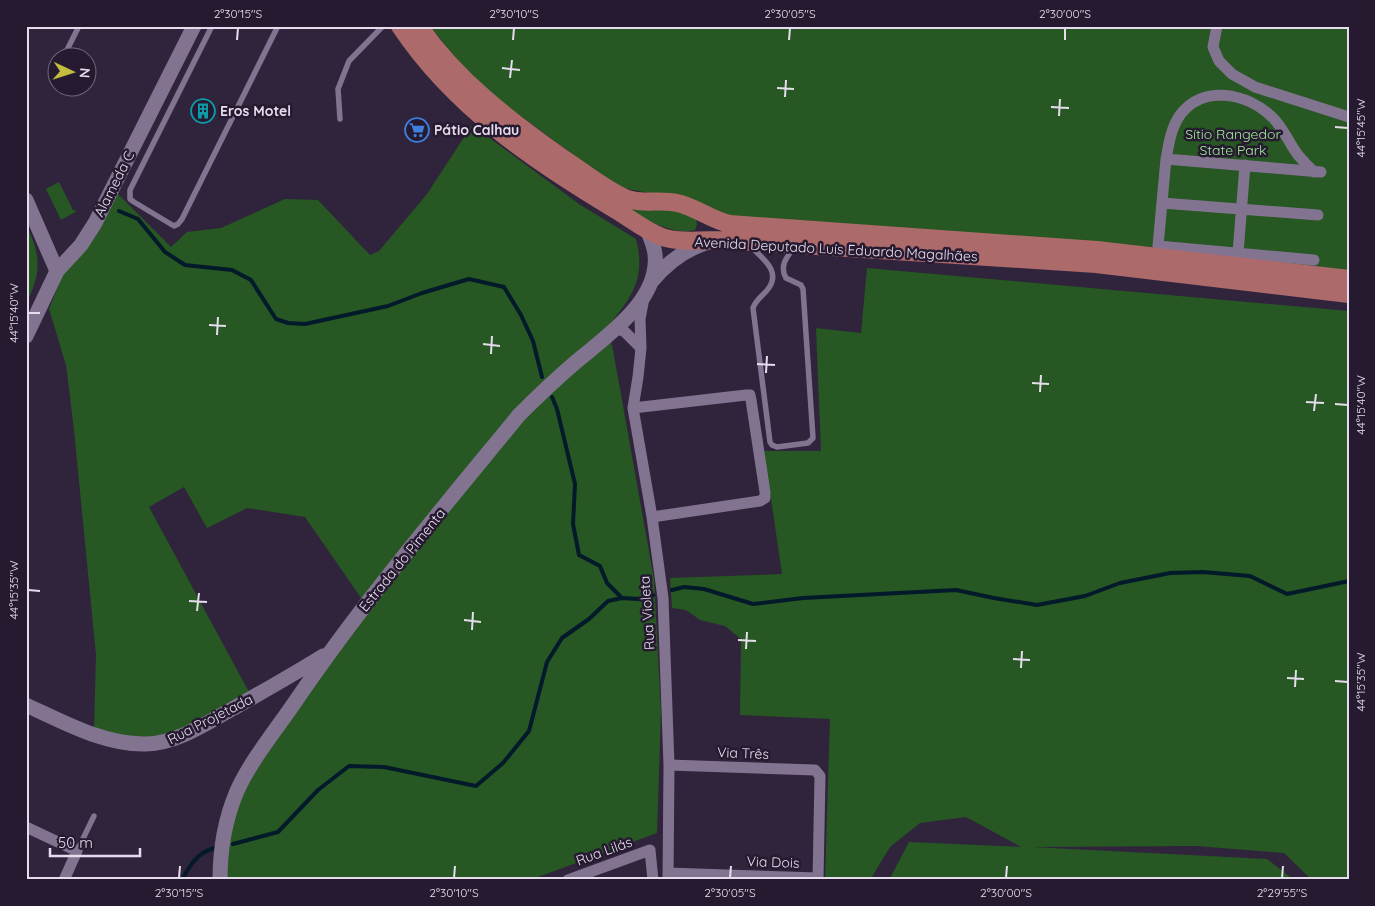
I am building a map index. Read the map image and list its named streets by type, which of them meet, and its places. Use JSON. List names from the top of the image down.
{
  "streets": {
    "main road": [
      "Alameda C",
      "Avenida Deputado Luís Eduardo Magalhães",
      "Estrada do Pimenta",
      "Rua Projetada"
    ],
    "street": [
      "Rua Violeta",
      "Via Três",
      "Rua Lilás",
      "Via Dois"
    ]
  },
  "crossings": [
    ["Avenida Deputado Luís Eduardo Magalhães", "Estrada do Pimenta"],
    ["Estrada do Pimenta", "Rua Violeta"],
    ["Estrada do Pimenta", "Rua Projetada"],
    ["Rua Violeta", "Via Três"],
    ["Rua Violeta", "Via Dois"],
    ["Via Três", "Via Dois"]
  ],
  "parks": ["Sítio Rangedor State Park"],
  "places": {
    "building": ["Eros Motel"],
    "supermarket": ["Pátio Calhau"]
  },
  "scale_bar": "50 m",
  "north": "right",
  "coordinates": [
    "2°30'15\"S",
    "2°30'10\"S",
    "2°30'05\"S",
    "2°30'00\"S",
    "44°15'45\"W",
    "44°15'40\"W",
    "44°15'35\"W",
    "2°29'55\"S"
  ]
}
